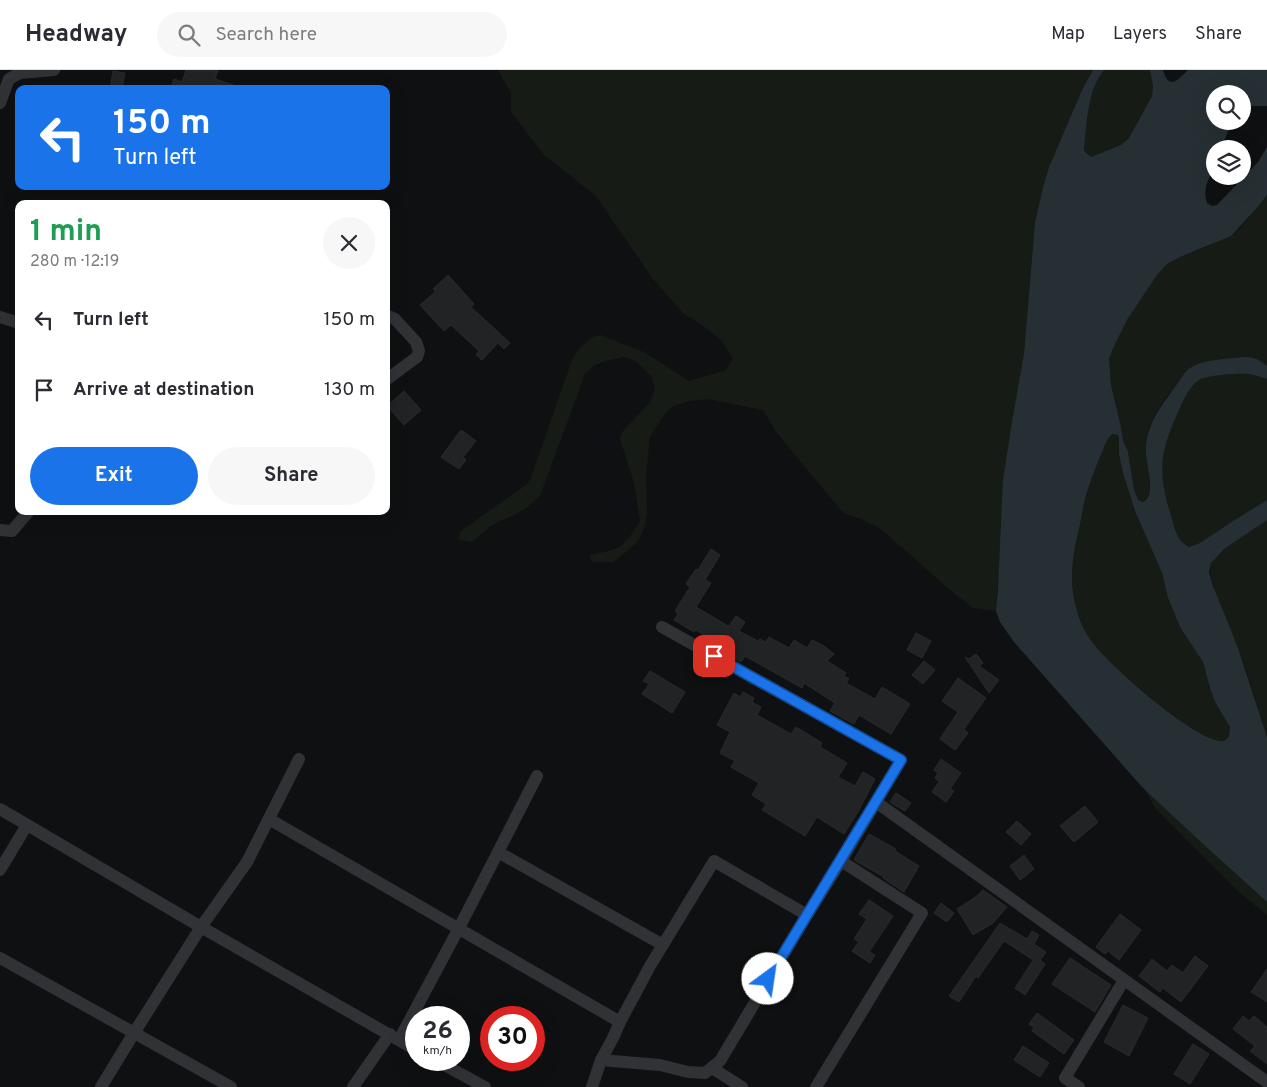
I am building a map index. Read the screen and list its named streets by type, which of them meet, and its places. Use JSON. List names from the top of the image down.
{
  "page": {
    "header": "Headway",
    "search": "Search here",
    "nav": ["Map", "Layers", "Share"],
    "turn": ["150 m", "Turn left"],
    "heading": ["1 min", "280 m · 12:19"],
    "list": [
      {
        "name": "Turn left",
        "value": "150 m"
      },
      {
        "name": "Arrive at destination",
        "value": "130 m"
      }
    ],
    "buttons": ["Exit", "Share"],
    "speed": "26 km/h",
    "limit": "30"
  }
}
